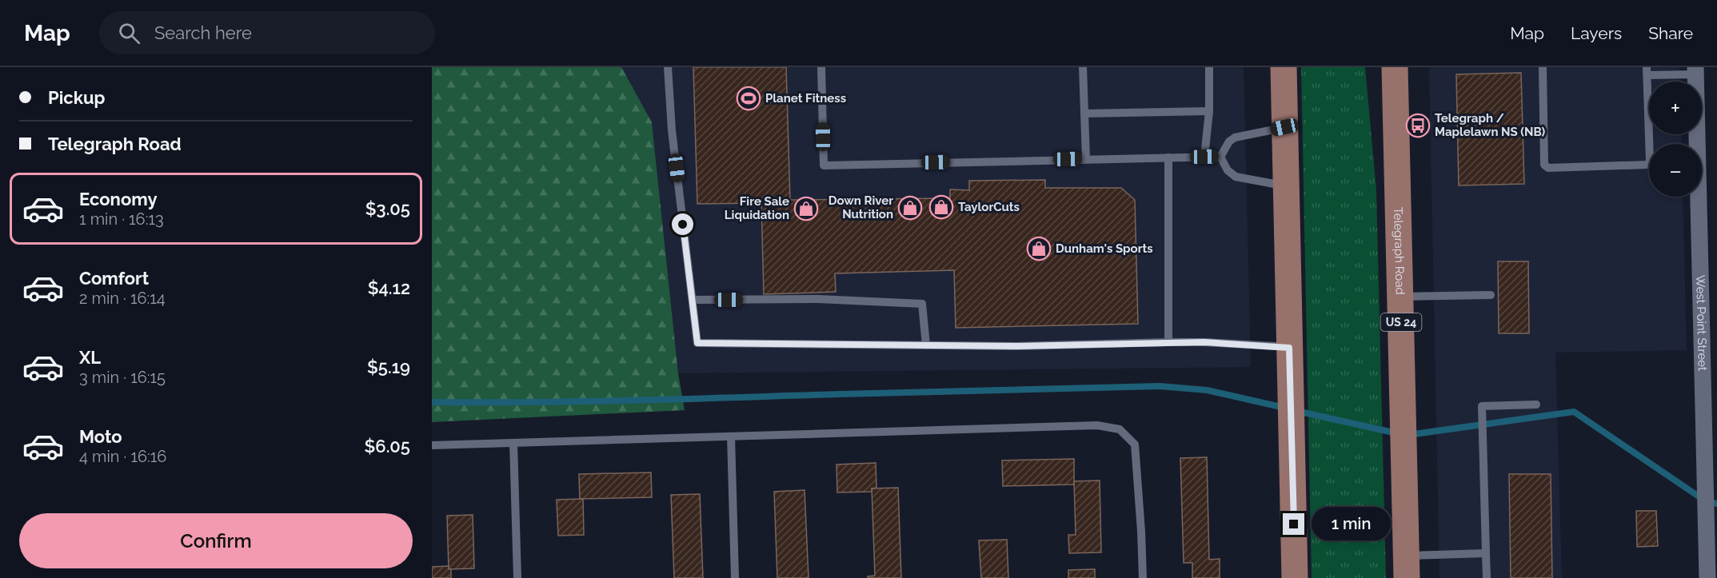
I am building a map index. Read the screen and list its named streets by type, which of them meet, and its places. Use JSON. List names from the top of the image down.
{
  "streets": {
    "main road": ["Telegraph Road", "US 24"],
    "street": ["West Point Street"]
  },
  "places": {
    "sports": ["Planet Fitness"],
    "bus stop": ["Telegraph / Maplelawn NS (NB)"],
    "shop": [
      "TaylorCuts",
      "Down River Nutrition",
      "Fire Sale Liquidation",
      "Dunham's Sports"
    ]
  },
  "page": {
    "header": "Map",
    "search": "Search here",
    "nav": ["Map", "Layers", "Share"],
    "banner": ["Pickup", "Telegraph Road"],
    "map_buttons": ["+", "−"],
    "list": [
      {
        "name": "Economy",
        "note": "1 min · 16:13",
        "value": "$3.05"
      },
      {
        "name": "Comfort",
        "note": "2 min · 16:14",
        "value": "$4.12"
      },
      {
        "name": "XL",
        "note": "3 min · 16:15",
        "value": "$5.19"
      },
      {
        "name": "Moto",
        "note": "4 min · 16:16",
        "value": "$6.05"
      }
    ],
    "buttons": "Confirm",
    "bubble": "1 min"
  }
}
